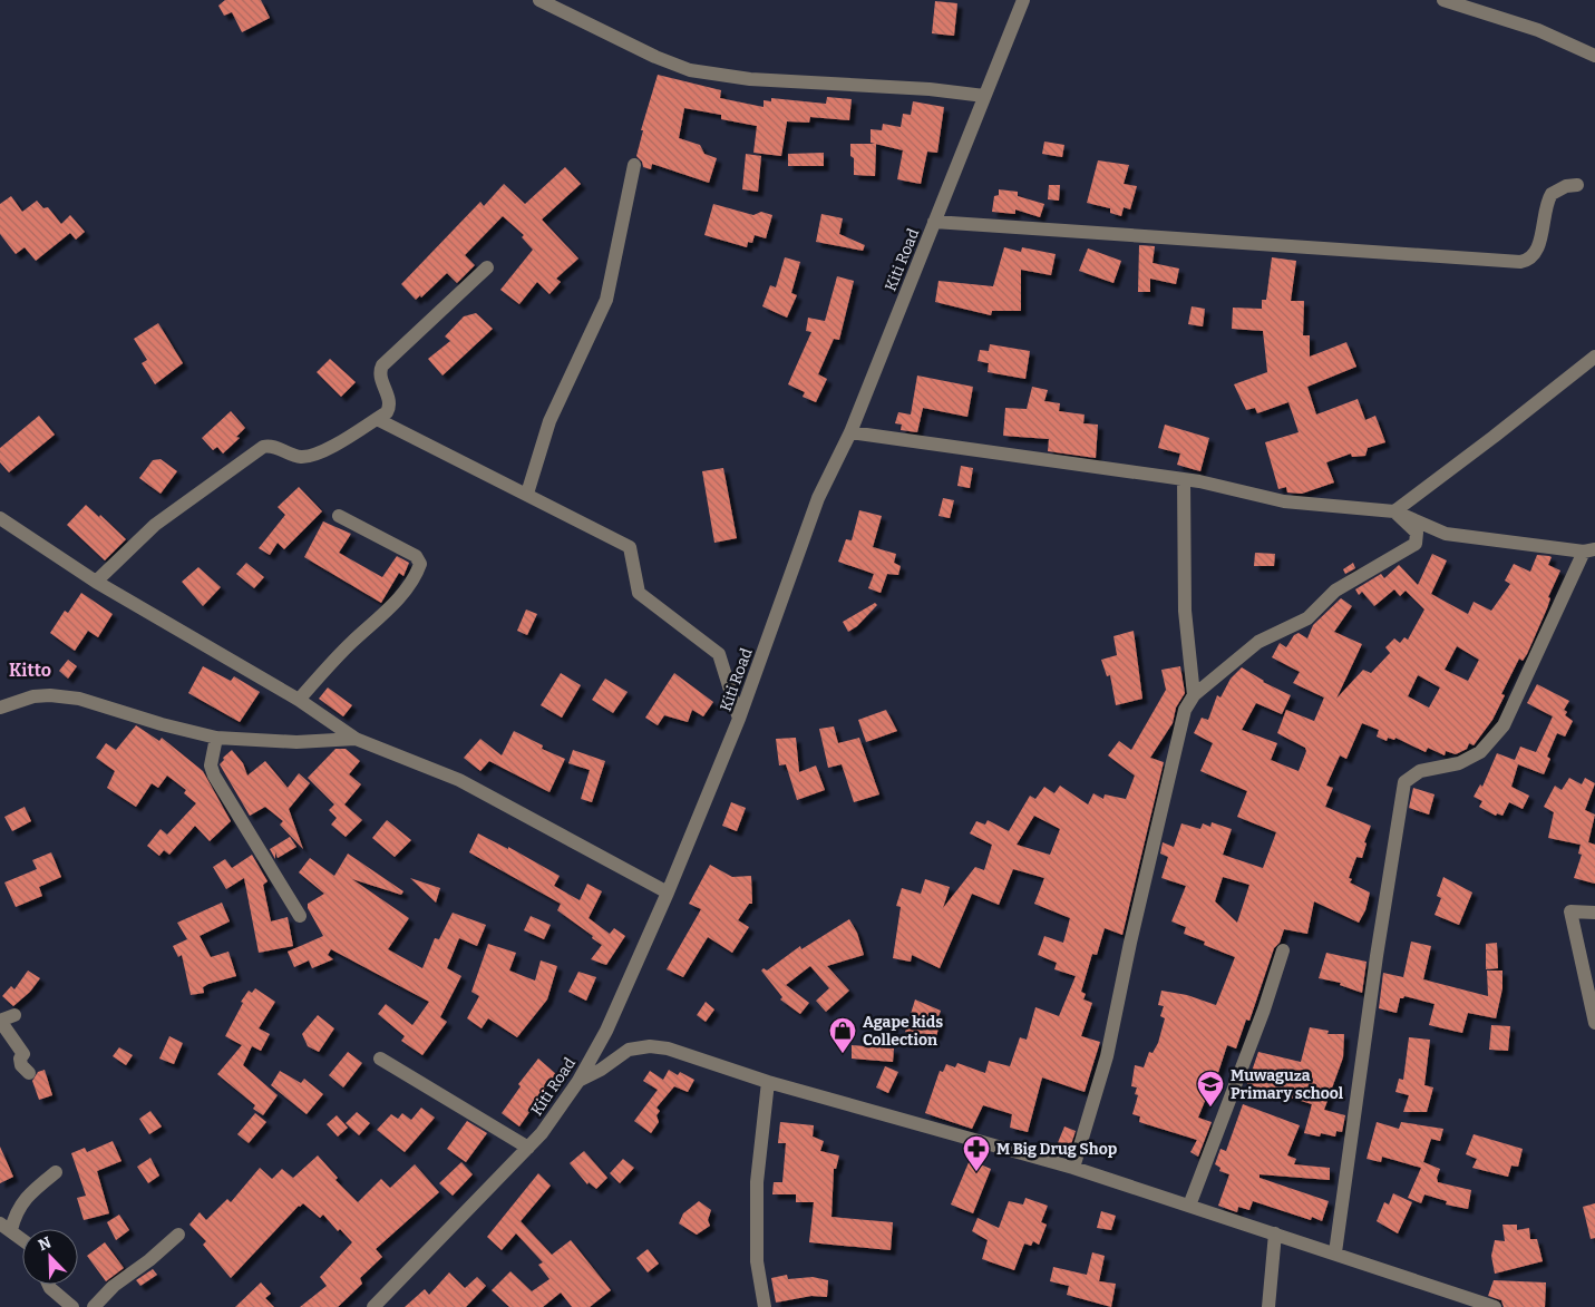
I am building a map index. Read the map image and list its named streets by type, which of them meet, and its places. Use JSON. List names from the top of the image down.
{
  "streets": {
    "street": ["Kiti Road"]
  },
  "districts": ["Kitto"],
  "places": {
    "shop": ["Agape kids Collection"],
    "school or university": ["Muwaguza Primary school"],
    "pharmacy": ["M Big Drug Shop"]
  },
  "north": "top left"
}
